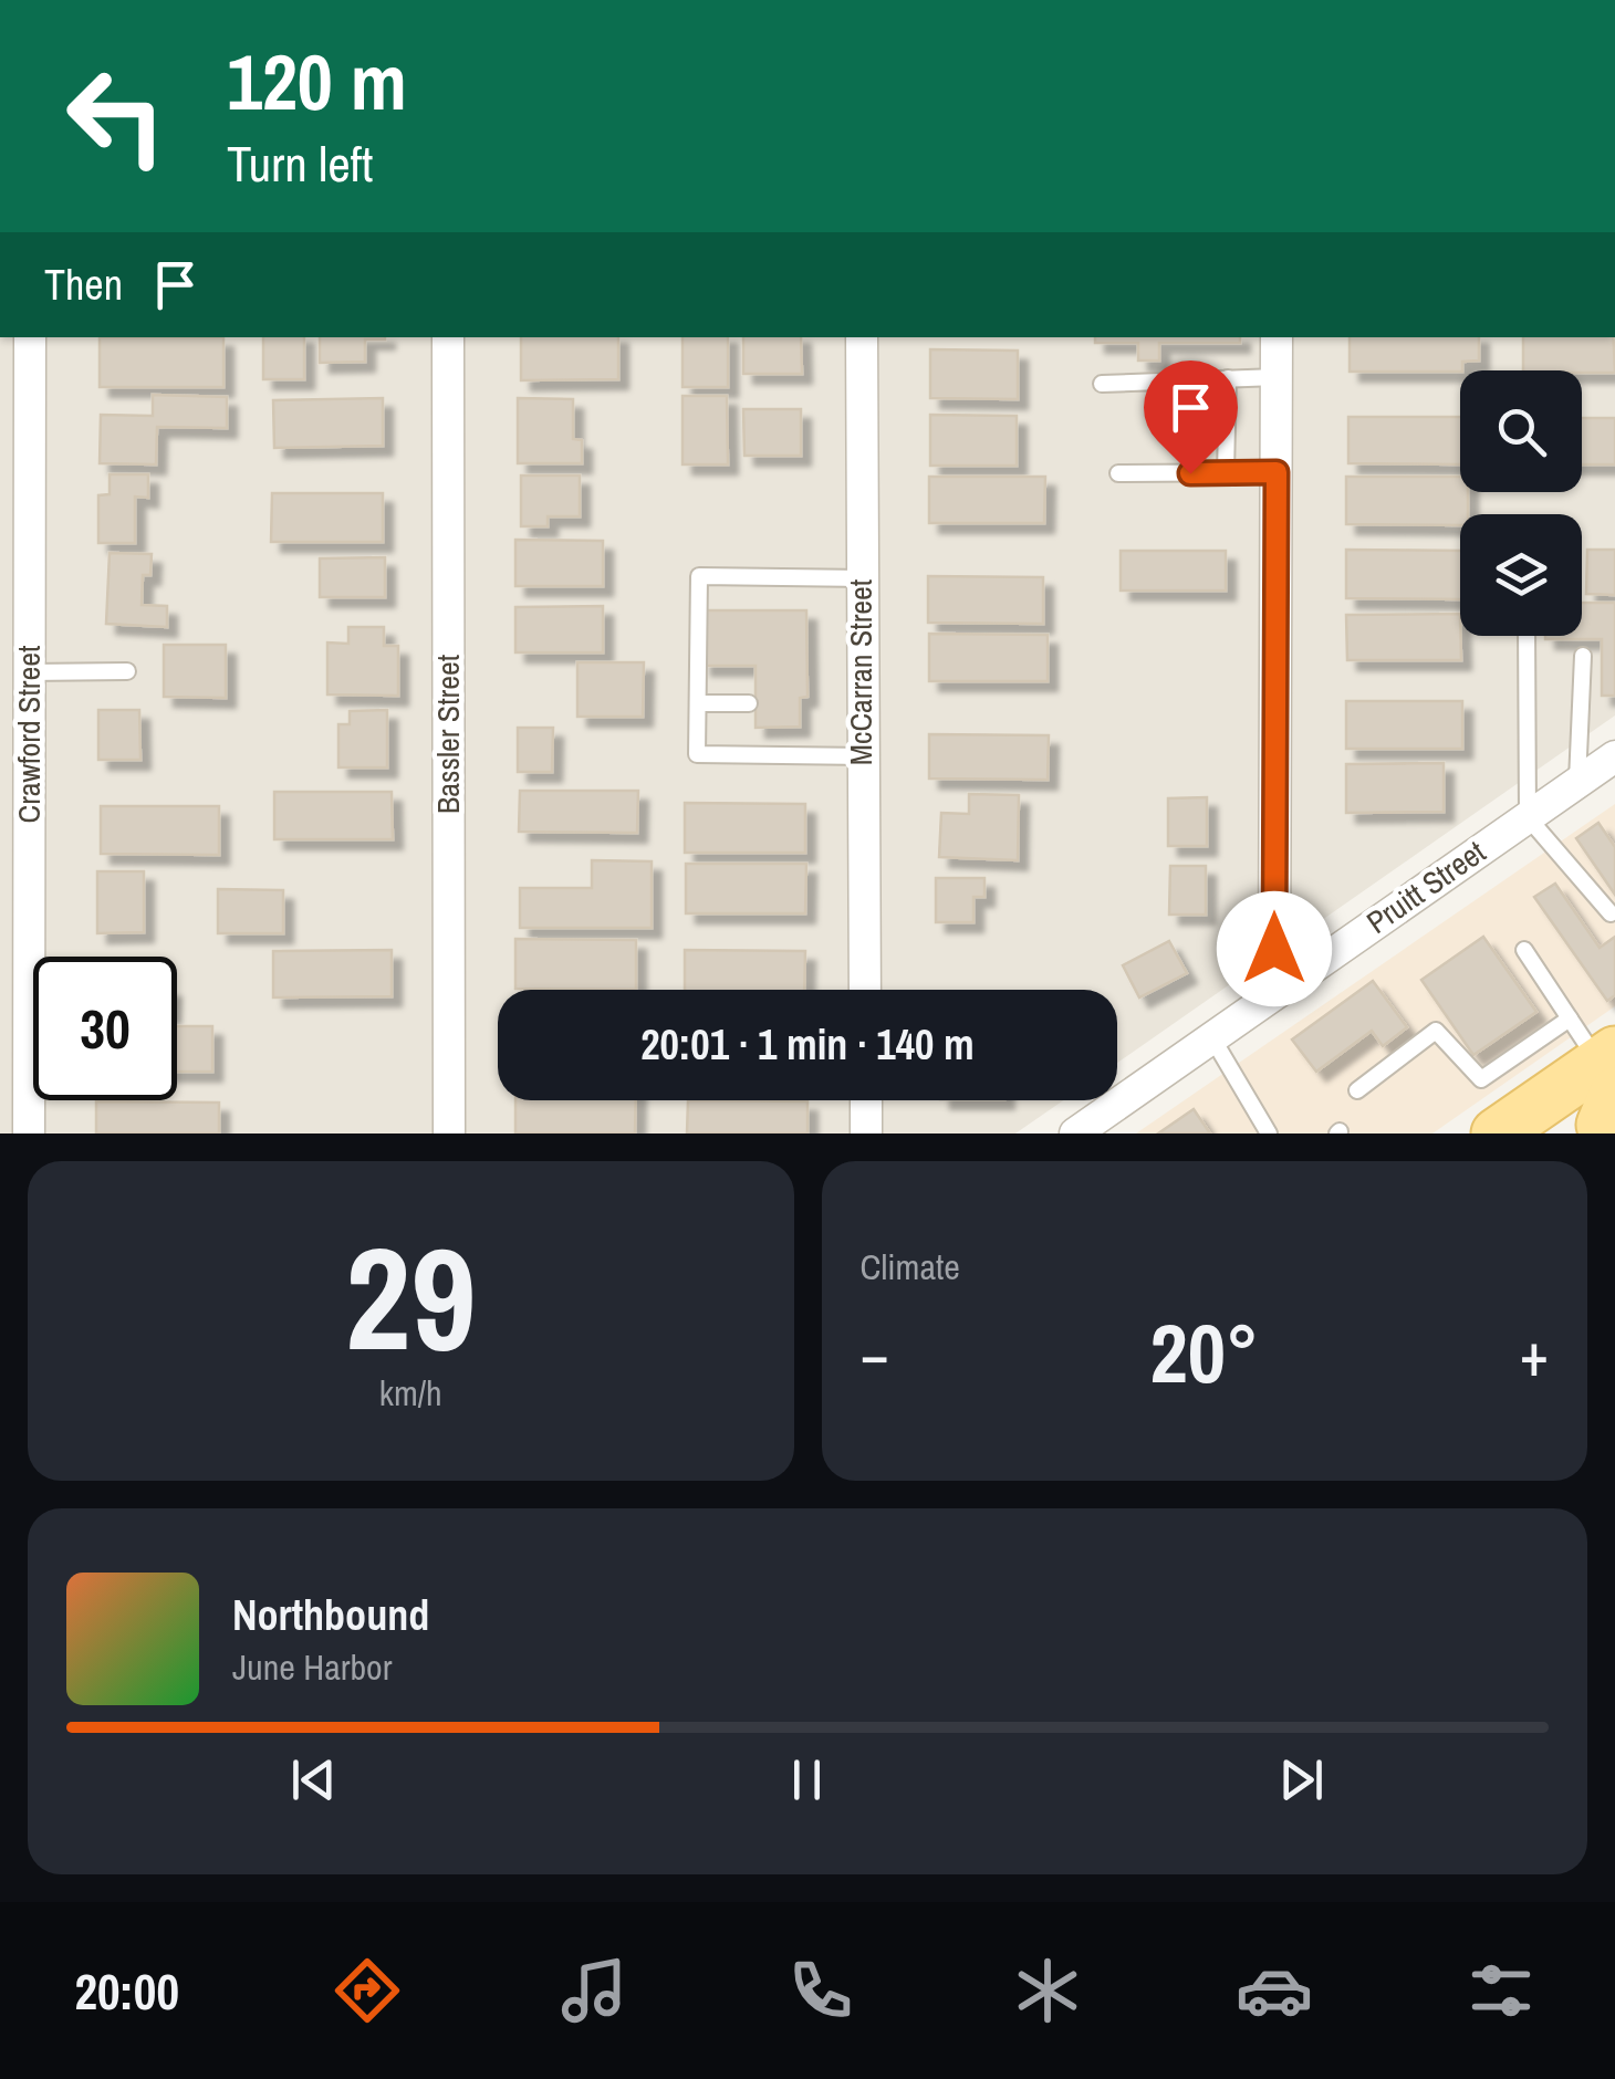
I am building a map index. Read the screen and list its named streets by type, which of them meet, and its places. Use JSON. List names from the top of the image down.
{
  "streets": {
    "street": [
      "McCarran Street",
      "Crawford Street",
      "Bassler Street",
      "Pruitt Street"
    ]
  },
  "page": {
    "turn": ["120 m", "Turn left"],
    "then": "Then",
    "limit": "30",
    "trip": "20:01 · 1 min · 140 m",
    "tile": [
      ["29", "km/h"],
      "Climate"
    ],
    "heat": ["−", "20°", "+"],
    "song": ["Northbound", "June Harbor"],
    "tabs": "20:00"
  }
}
